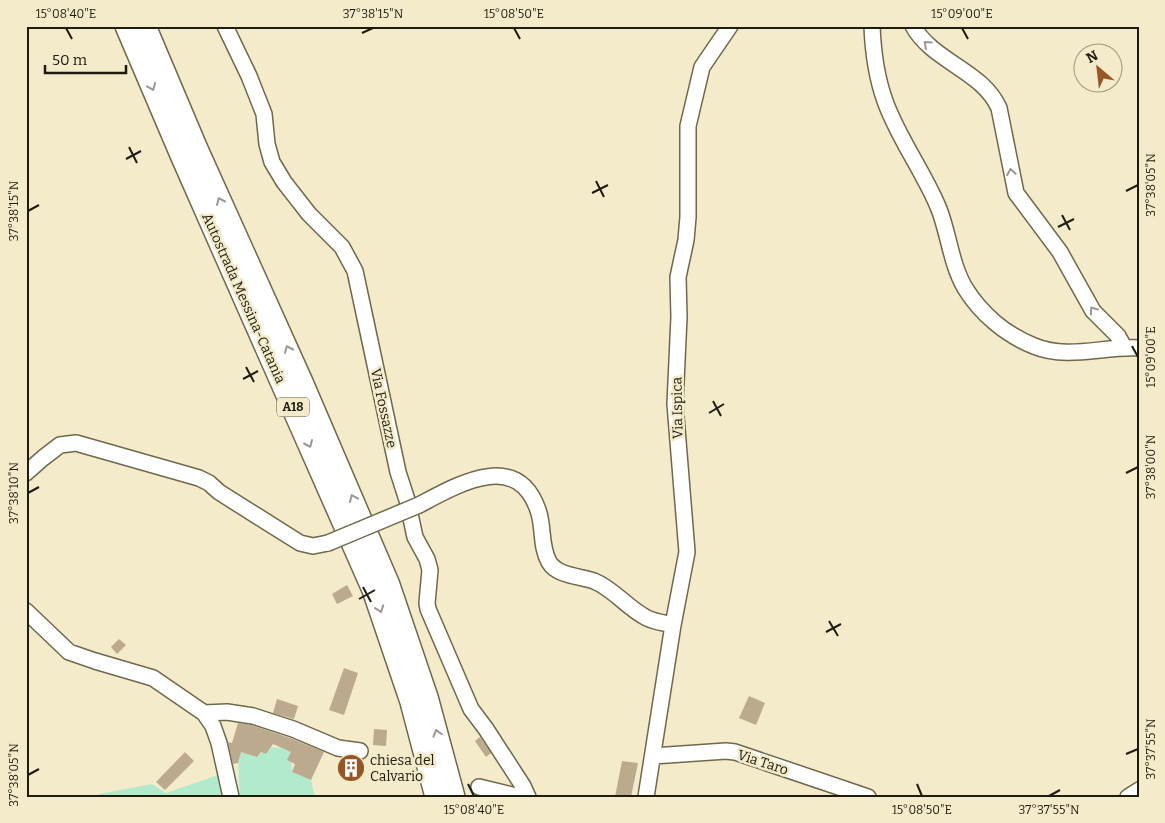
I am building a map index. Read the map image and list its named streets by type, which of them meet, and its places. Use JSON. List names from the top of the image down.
{
  "streets": {
    "highway": ["Autostrada Messina-Catania", "A18"],
    "street": ["Via Fossazze", "Via Ispica", "Via Taro"]
  },
  "crossings": [
    ["Via Ispica", "Via Taro"]
  ],
  "places": {
    "building": ["chiesa del Calvario"]
  },
  "scale_bar": "50 m",
  "north": "top left",
  "coordinates": [
    "15°08'40\"E",
    "37°38'15\"N",
    "15°08'50\"E",
    "15°09'00\"E",
    "37°38'05\"N",
    "37°38'00\"N",
    "37°38'10\"N",
    "37°37'55\"N"
  ]
}
